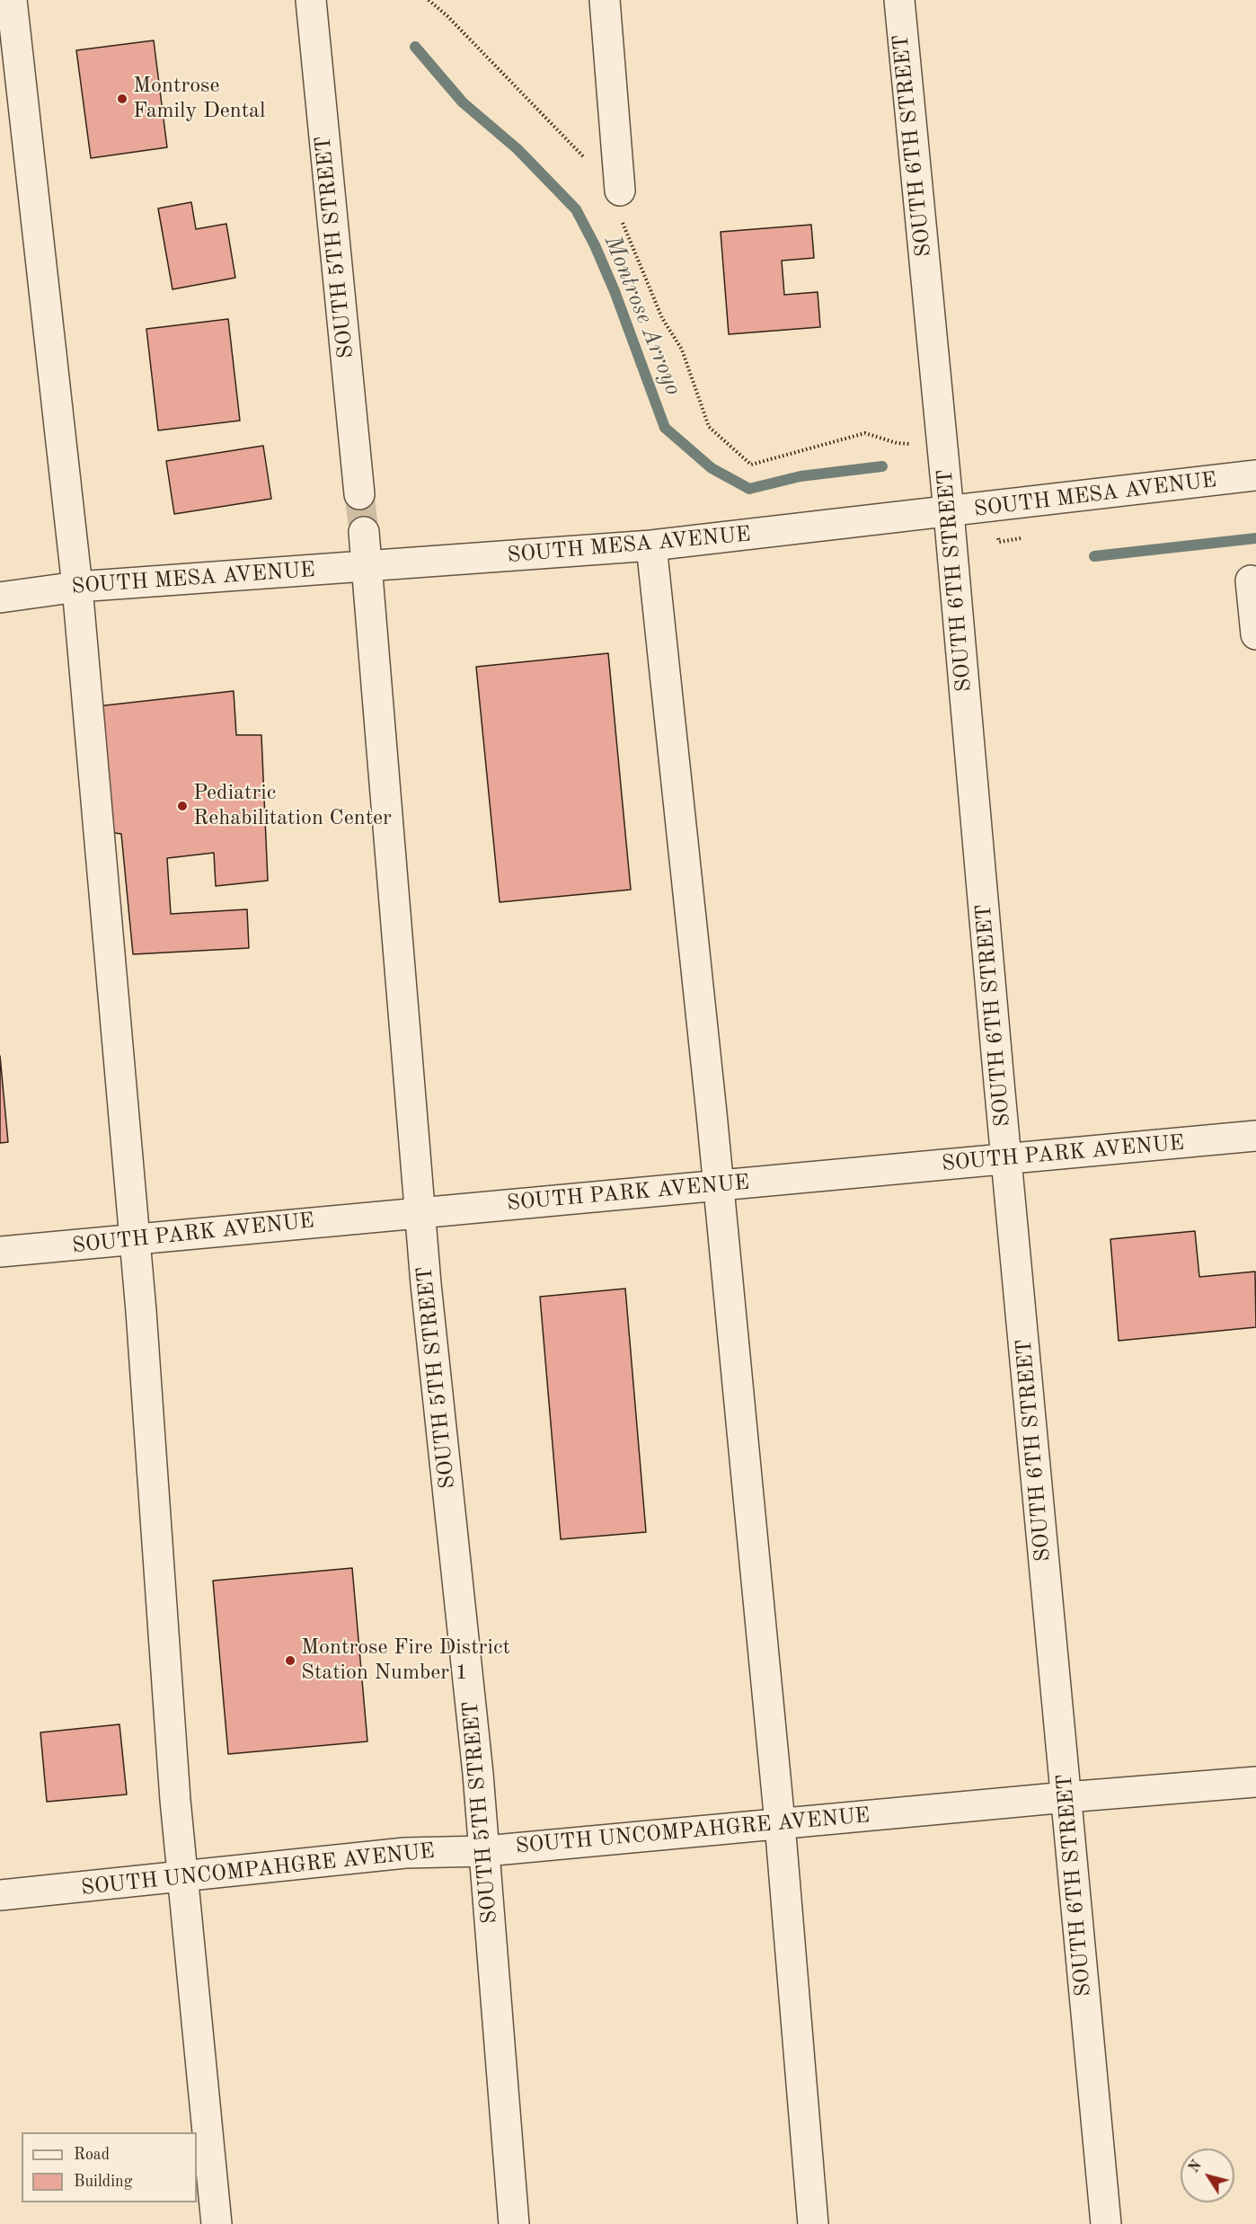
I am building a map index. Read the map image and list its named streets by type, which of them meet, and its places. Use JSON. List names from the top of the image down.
{
  "streets": {
    "street": [
      "SOUTH 6TH STREET",
      "SOUTH 5TH STREET",
      "SOUTH MESA AVENUE",
      "SOUTH PARK AVENUE",
      "SOUTH UNCOMPAHGRE AVENUE"
    ]
  },
  "crossings": [
    ["SOUTH 6TH STREET", "SOUTH MESA AVENUE"],
    ["SOUTH 6TH STREET", "SOUTH PARK AVENUE"],
    ["SOUTH 6TH STREET", "SOUTH UNCOMPAHGRE AVENUE"],
    ["SOUTH 5TH STREET", "SOUTH MESA AVENUE"],
    ["SOUTH 5TH STREET", "SOUTH PARK AVENUE"],
    ["SOUTH 5TH STREET", "SOUTH UNCOMPAHGRE AVENUE"]
  ],
  "water": ["Montrose Arroyo"],
  "places": ["Montrose Family Dental", "Pediatric Rehabilitation Center", "Montrose Fire District Station Number 1"],
  "legend": ["Road", "Building"],
  "north": "top left"
}
